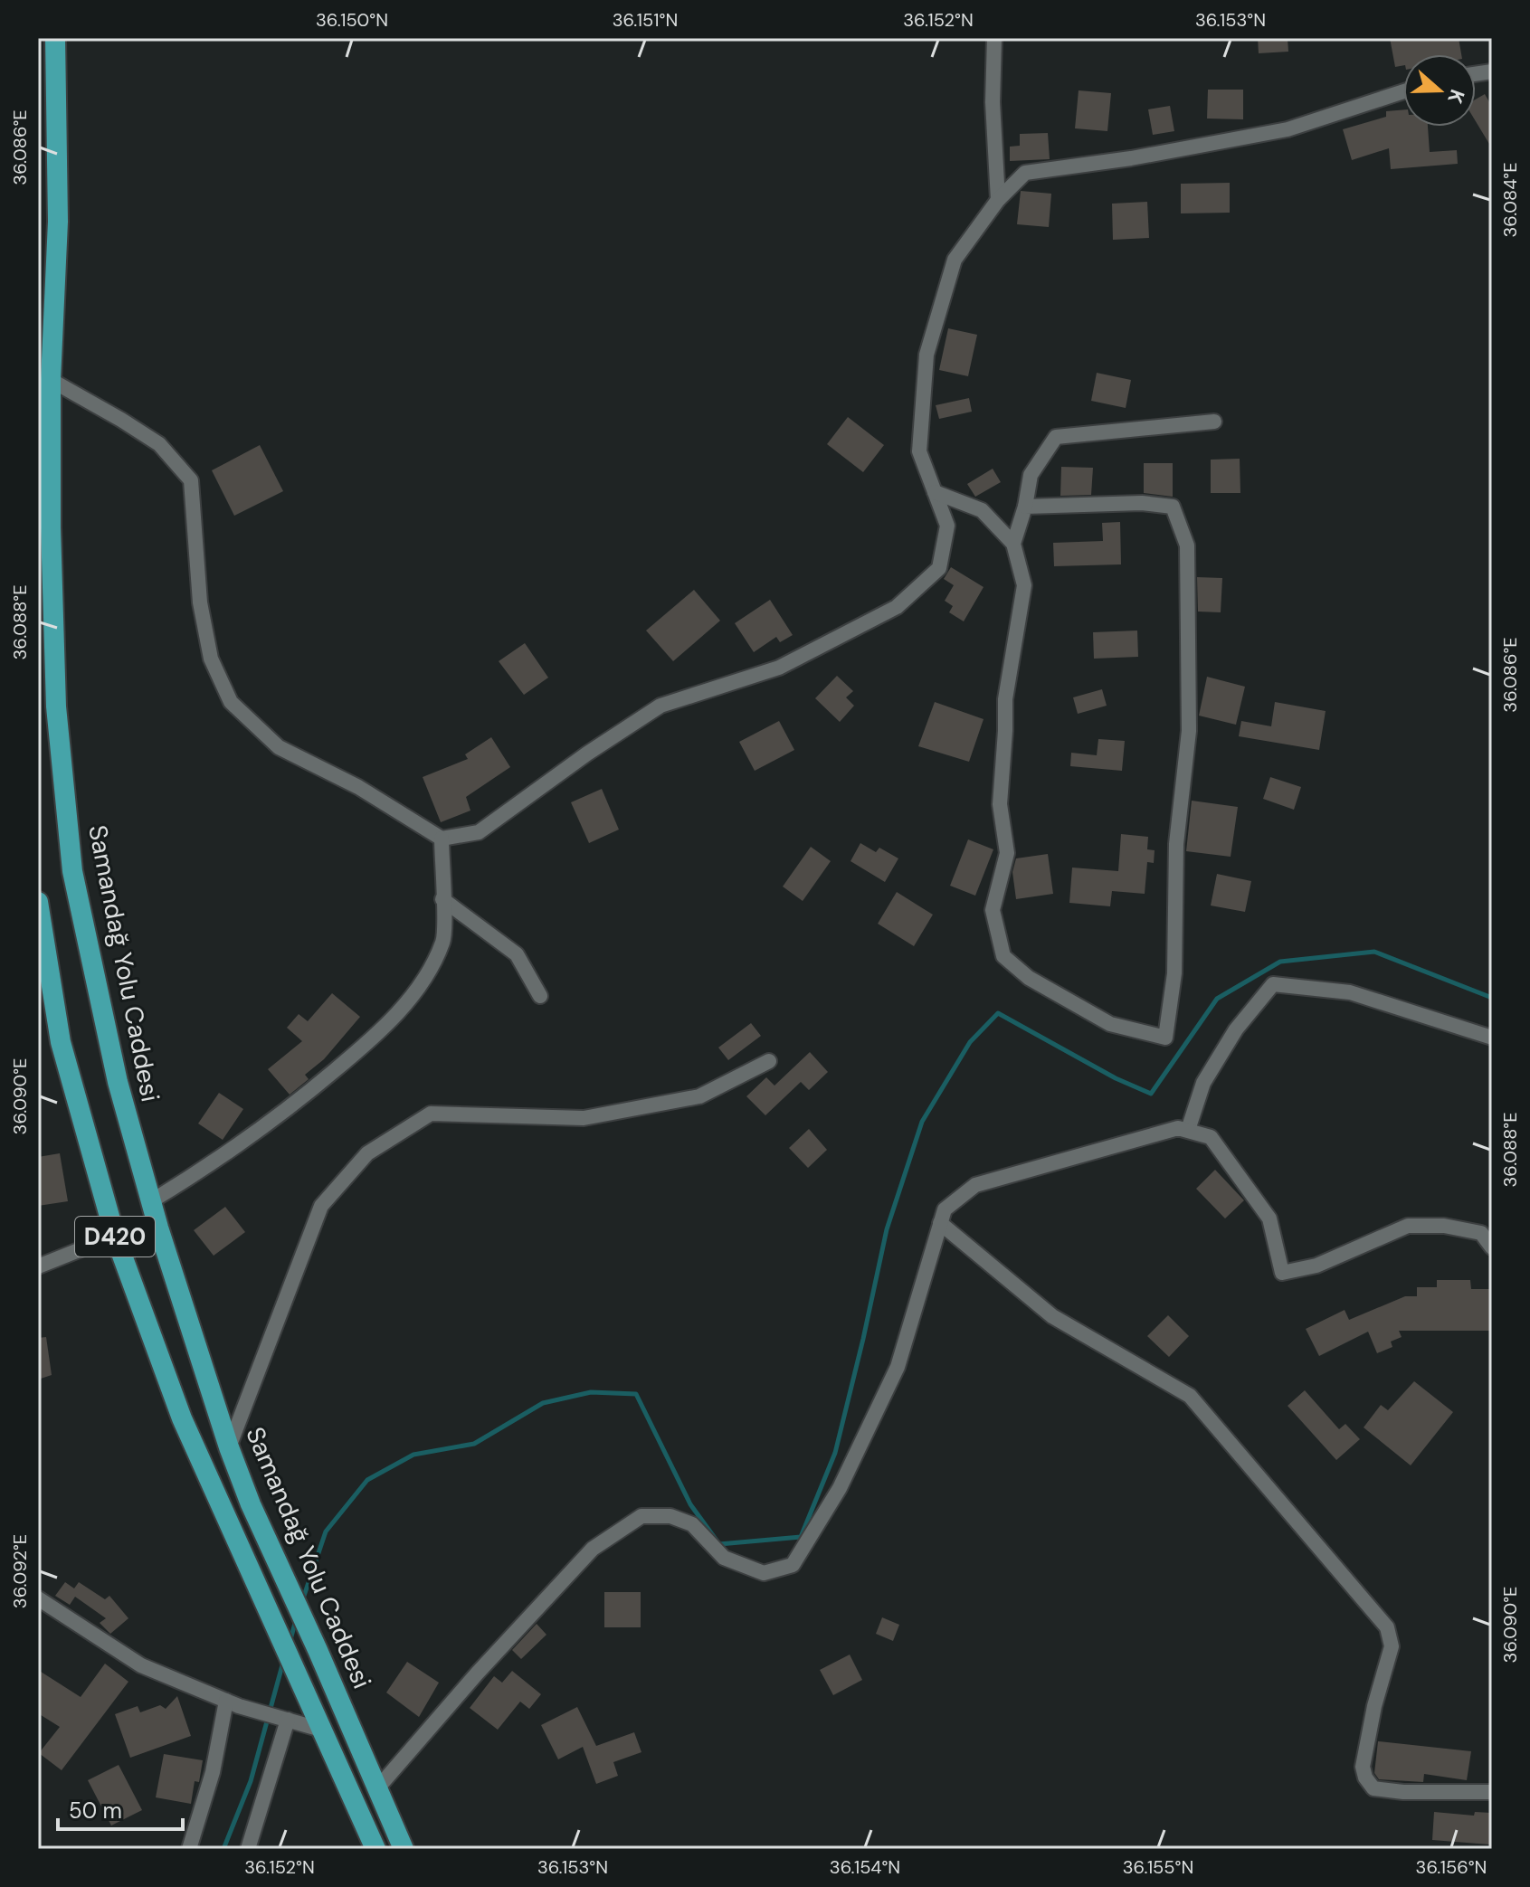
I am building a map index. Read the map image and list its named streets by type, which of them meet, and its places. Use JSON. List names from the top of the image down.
{
  "streets": {
    "highway": ["Samandağ Yolu Caddesi", "D420"]
  },
  "scale_bar": "50 m",
  "north": "right",
  "coordinates": [
    "36.150°N",
    "36.151°N",
    "36.152°N",
    "36.153°N",
    "36.086°E",
    "36.084°E",
    "36.088°E",
    "36.090°E",
    "36.092°E",
    "36.154°N",
    "36.155°N",
    "36.156°N"
  ]
}
